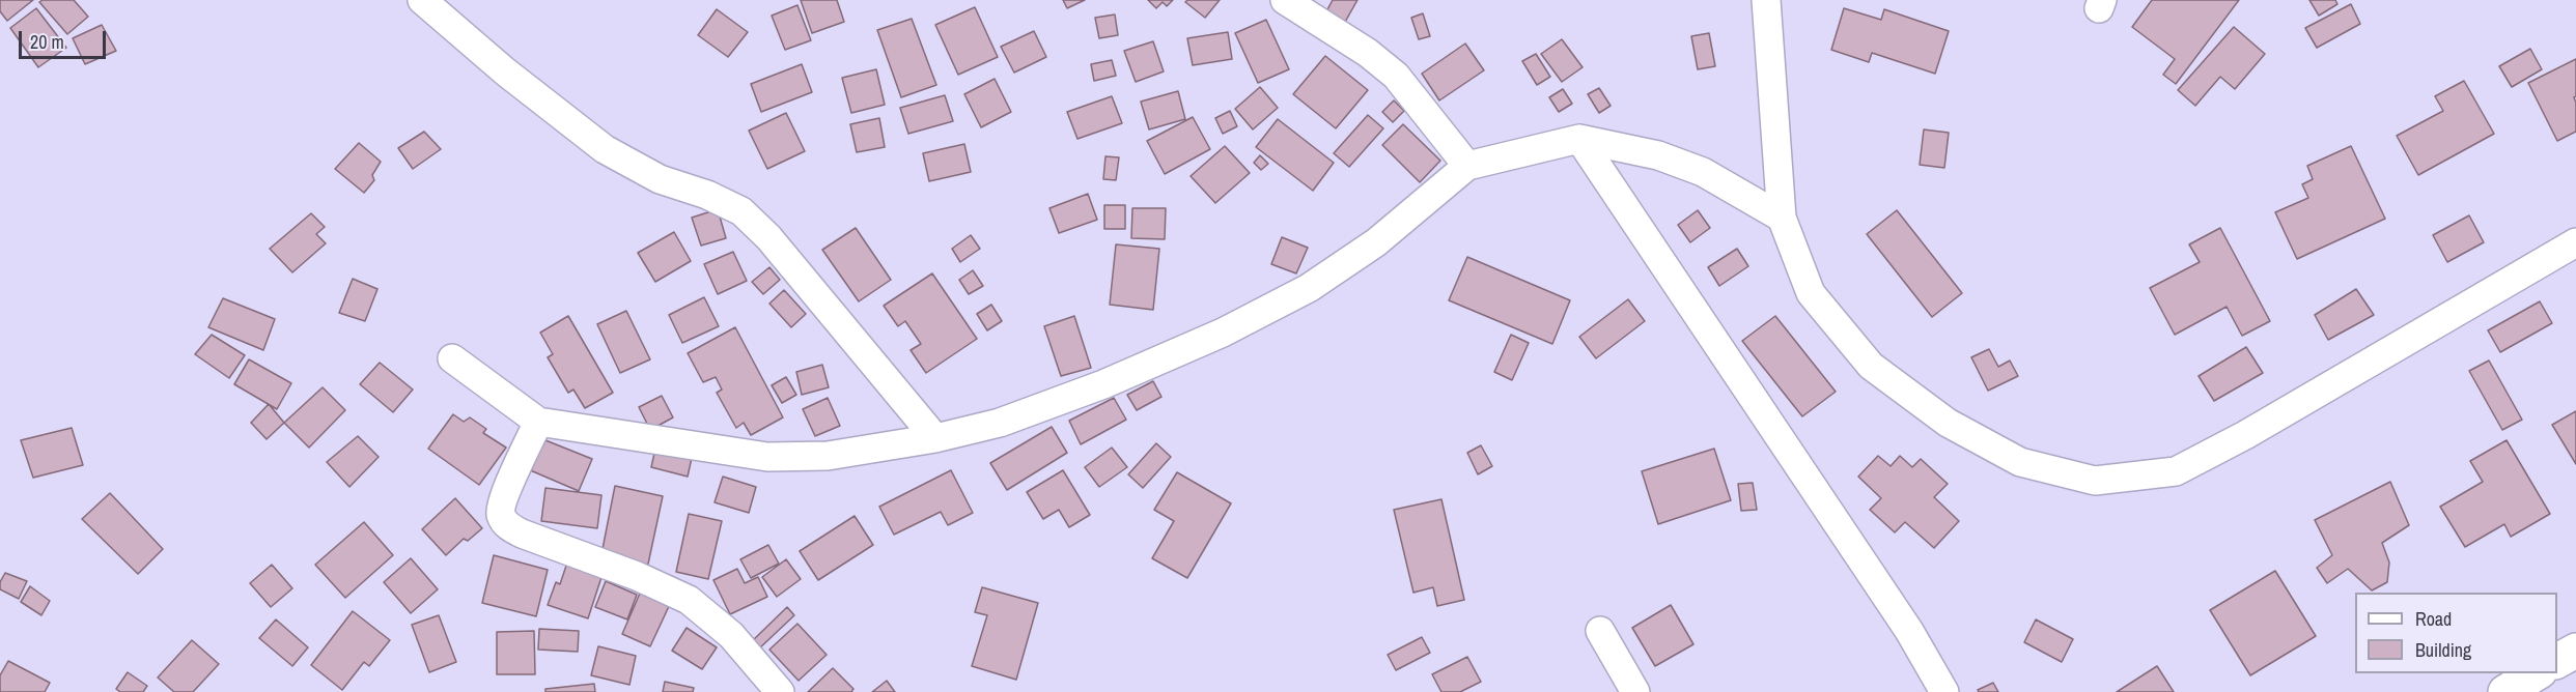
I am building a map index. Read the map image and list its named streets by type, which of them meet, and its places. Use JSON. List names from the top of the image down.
{
  "legend": ["Road", "Building"],
  "scale_bar": "20 m"
}
